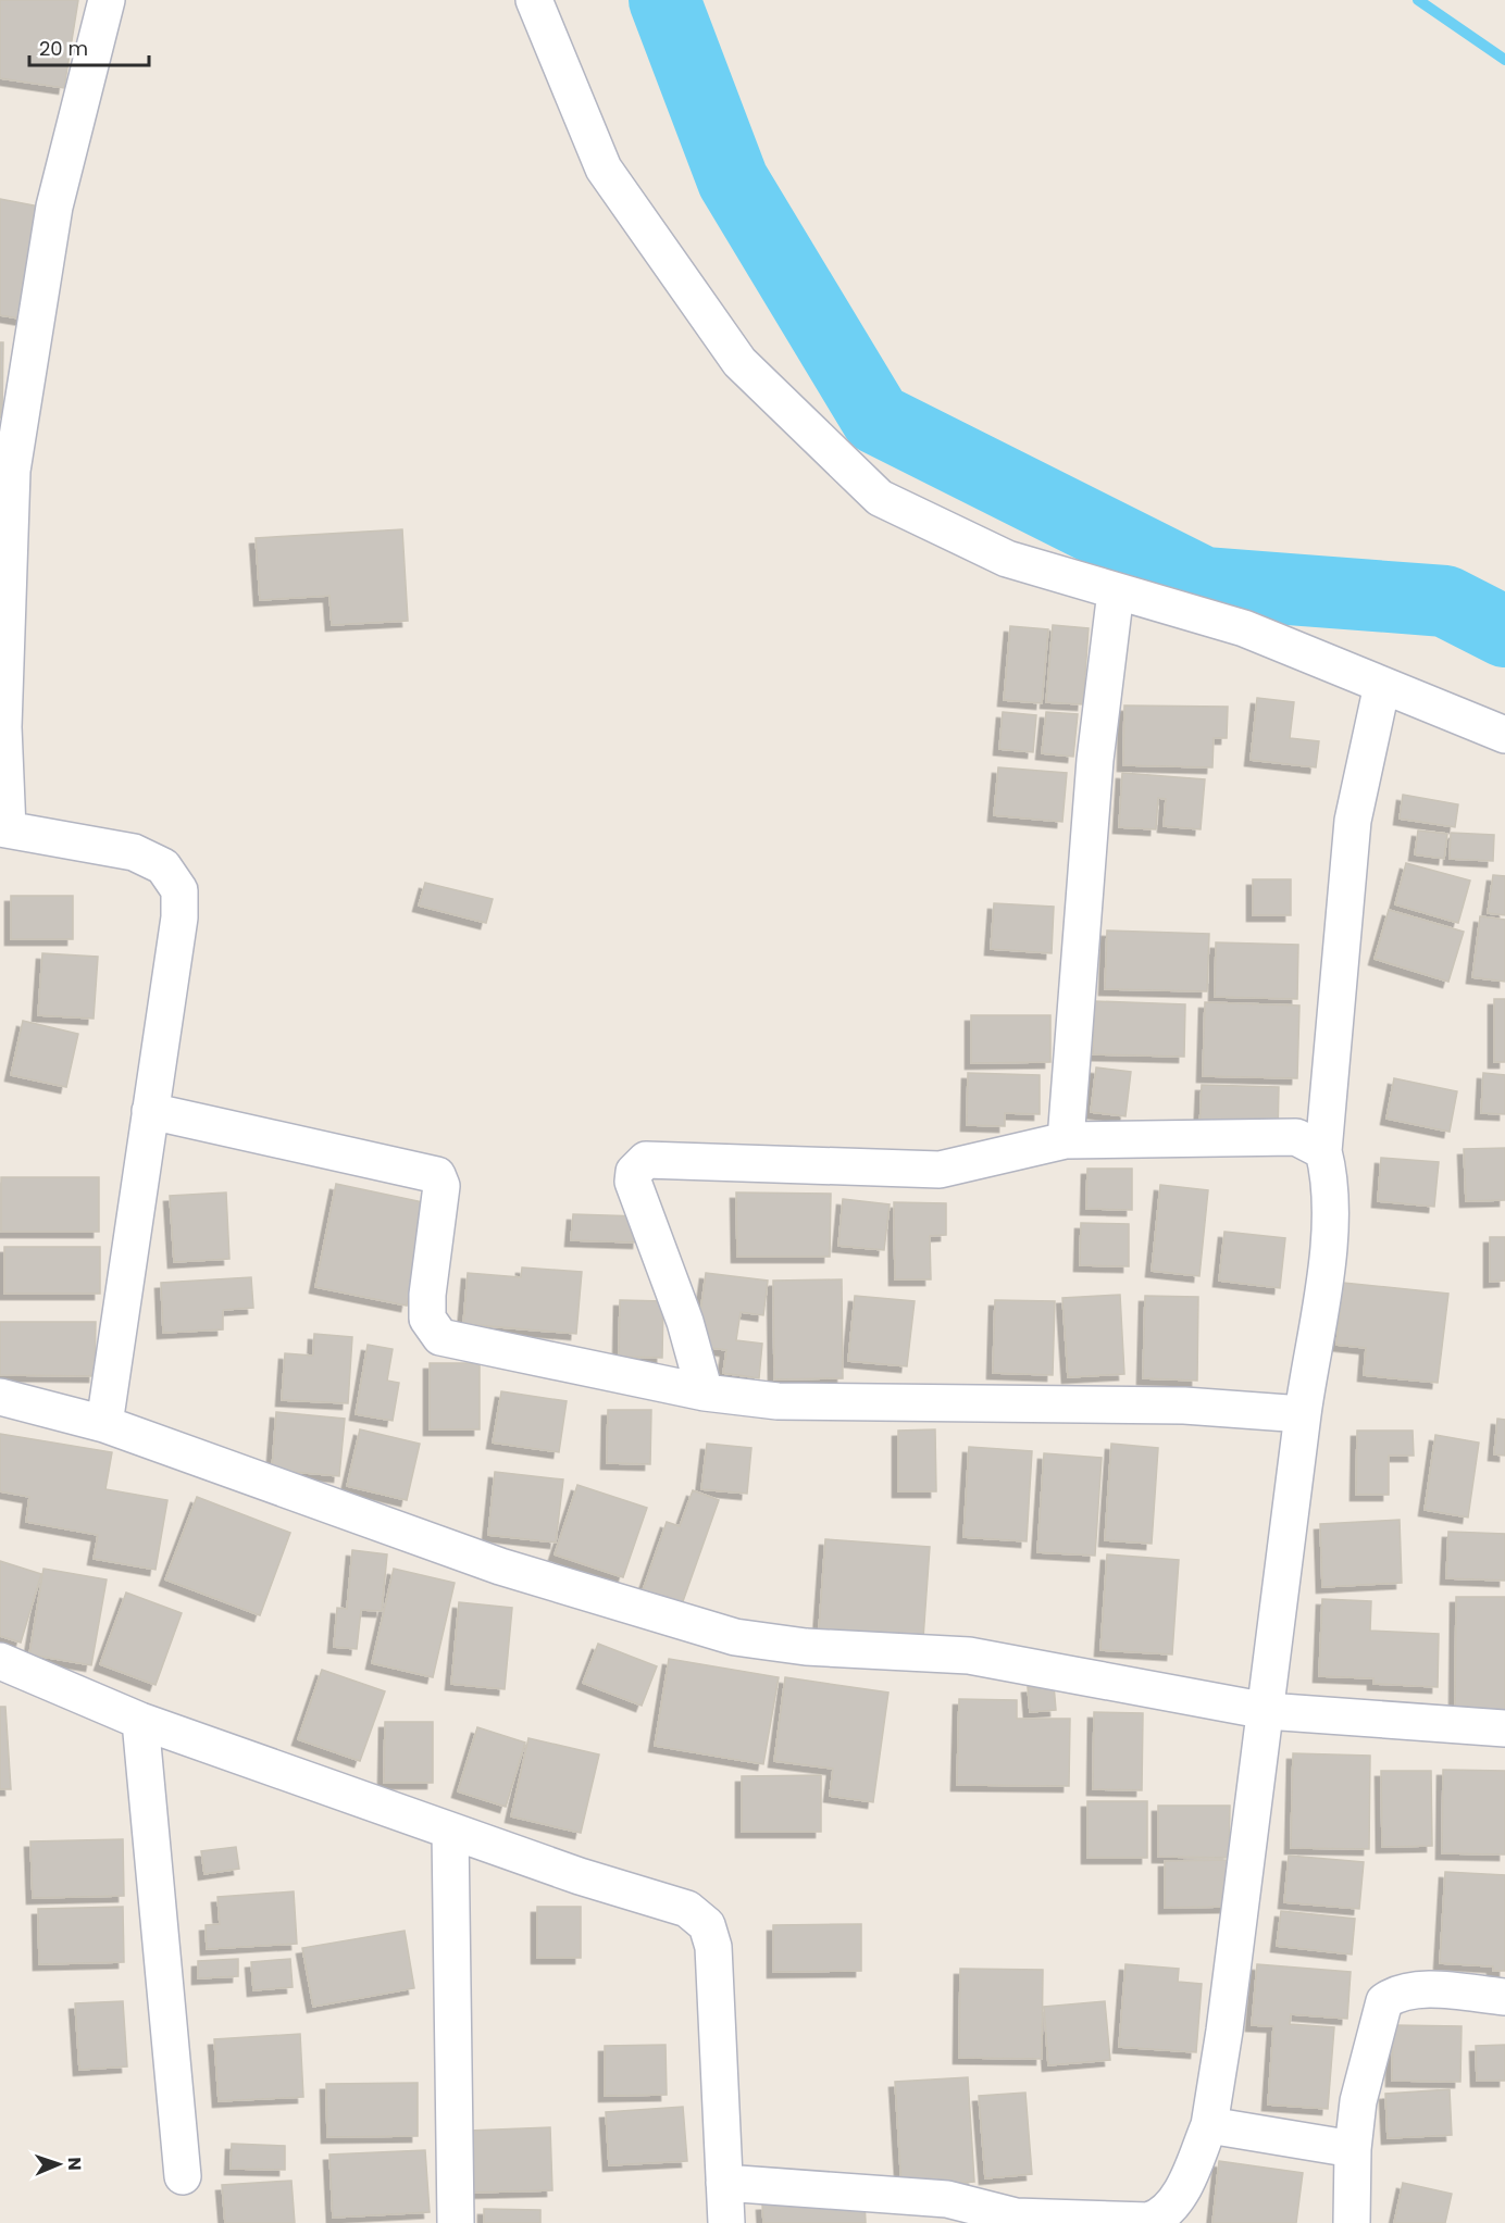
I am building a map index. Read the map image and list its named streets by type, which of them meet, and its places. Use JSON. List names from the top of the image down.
{
  "scale_bar": "20 m",
  "north": "right"
}
